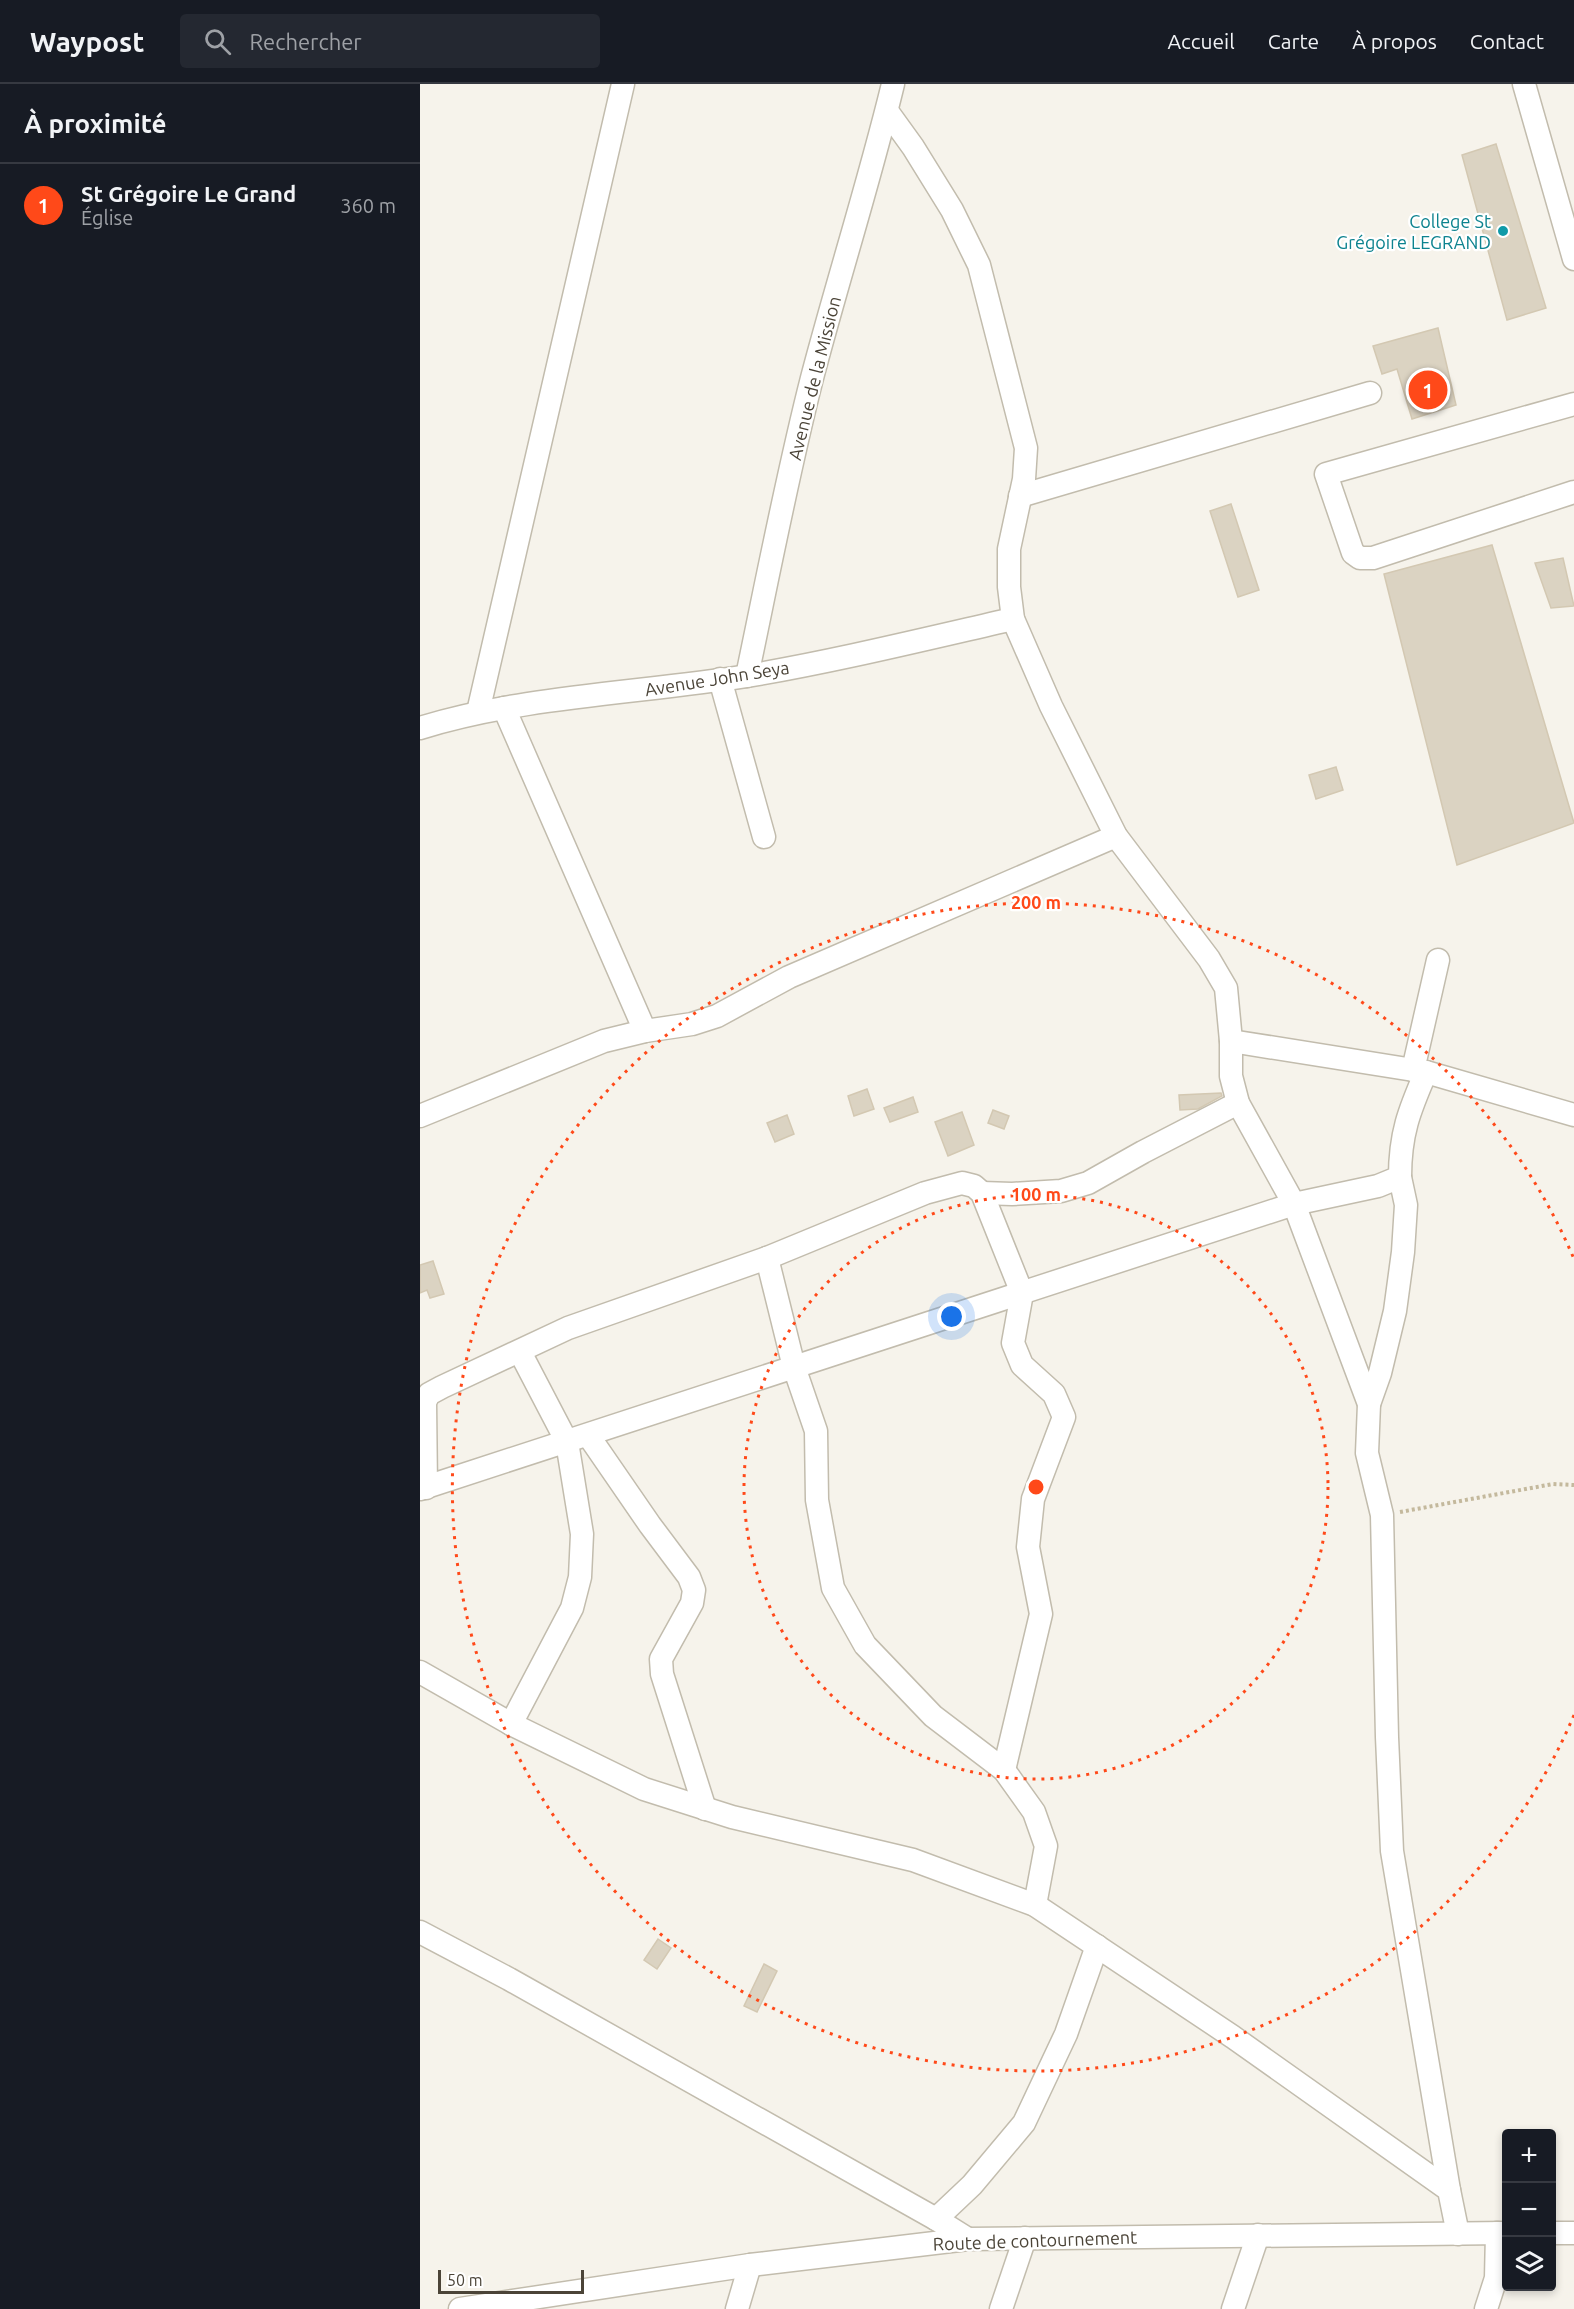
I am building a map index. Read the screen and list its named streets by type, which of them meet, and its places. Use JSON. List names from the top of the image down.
{
  "streets": {
    "street": ["Avenue de la Mission", "Avenue John Seya", "Route de contournement"]
  },
  "crossings": [
    ["Avenue de la Mission", "Avenue John Seya"]
  ],
  "places": ["College St Grégoire LEGRAND"],
  "scale_bar": "50 m",
  "page": {
    "header": "Waypost",
    "search": "Rechercher",
    "nav": [
      "Accueil",
      "Carte",
      "À propos",
      "Contact"
    ],
    "heading": "À proximité",
    "list": [
      {
        "mark": "1",
        "name": "St Grégoire Le Grand",
        "note": "Église",
        "value": "360 m"
      }
    ],
    "pins": "1",
    "map_buttons": ["+", "−"],
    "scale": "50 m"
  },
  "rings": ["200 m", "100 m"]
}
